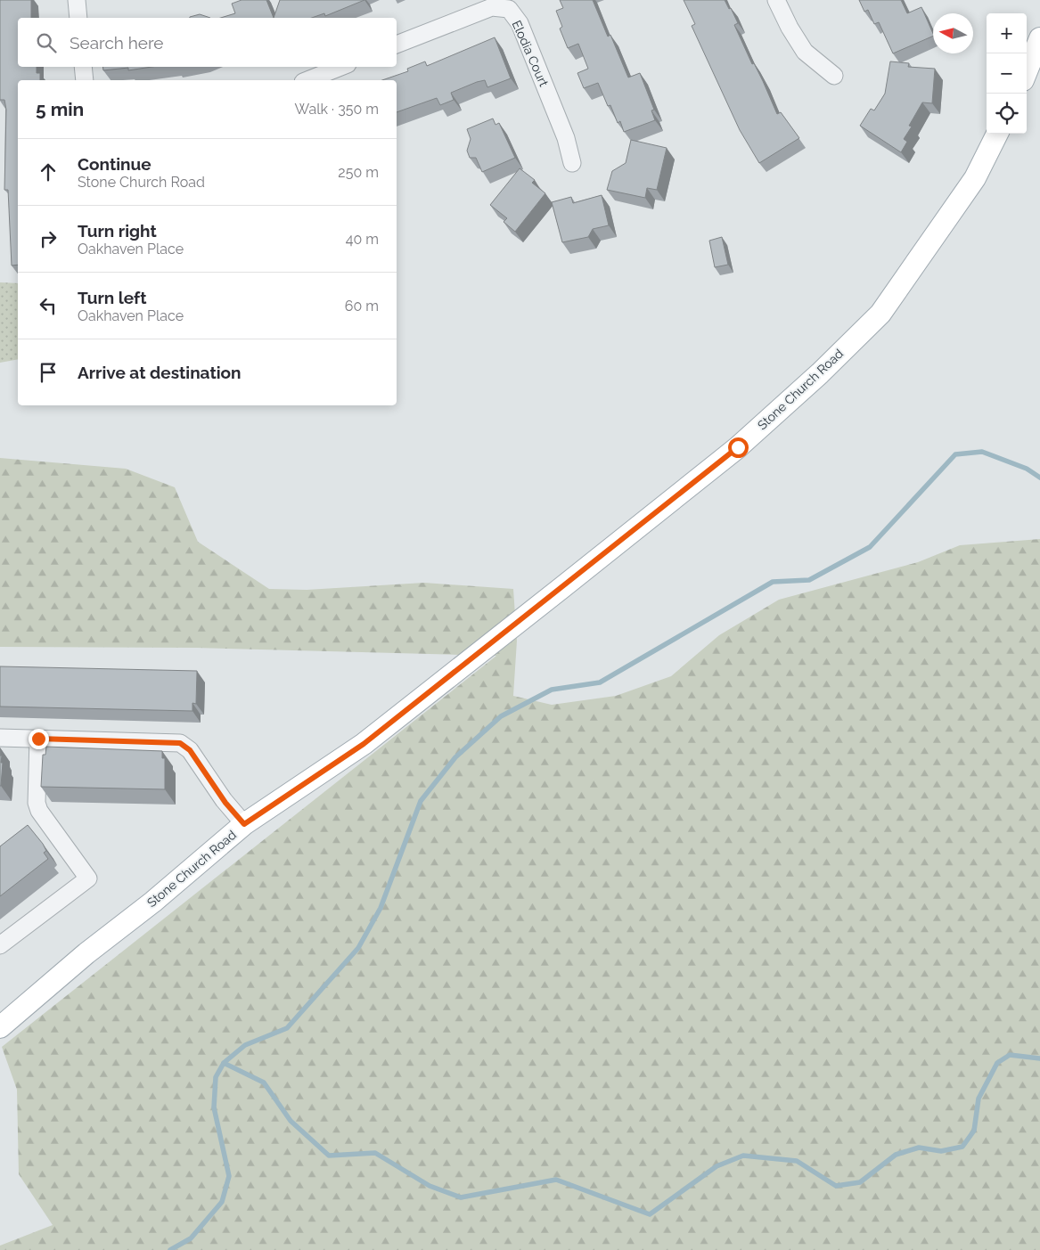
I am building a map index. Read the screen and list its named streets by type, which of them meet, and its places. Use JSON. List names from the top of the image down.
{
  "streets": {
    "main road": ["Stone Church Road"],
    "street": ["Elodia Court"]
  },
  "north": "left",
  "page": {
    "map_buttons": ["+", "−"],
    "search": "Search here",
    "heading": ["5 min", "Walk · 350 m"],
    "list": [
      ["Continue", "Stone Church Road", "250 m"],
      ["Turn right", "Oakhaven Place", "40 m"],
      ["Turn left", "Oakhaven Place", "60 m"],
      "Arrive at destination"
    ]
  }
}
